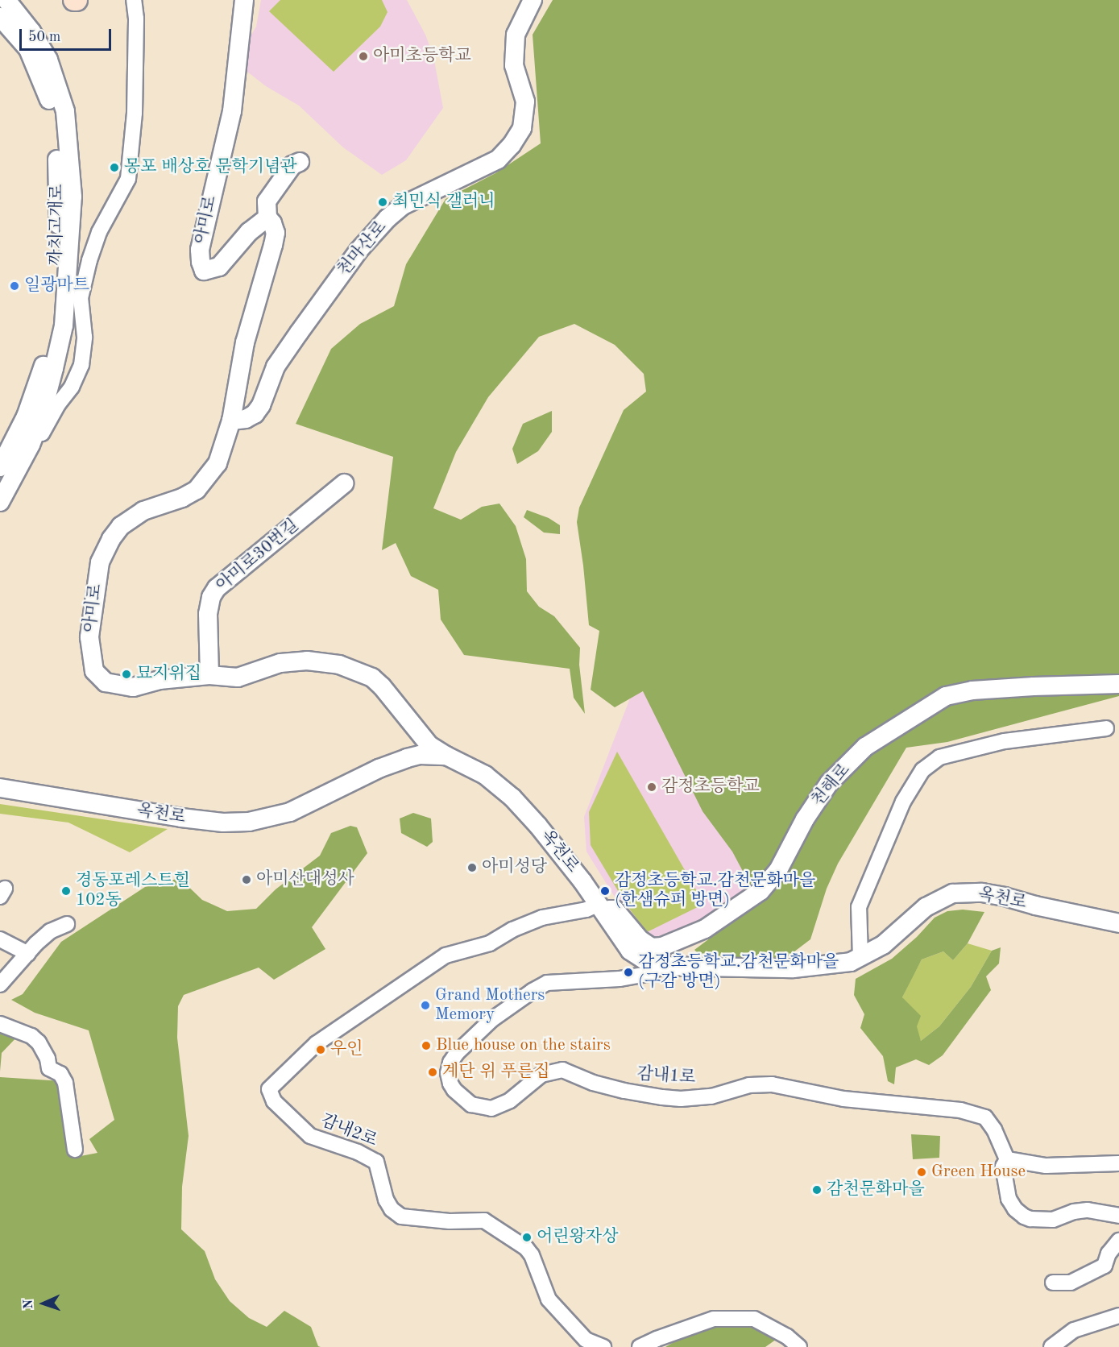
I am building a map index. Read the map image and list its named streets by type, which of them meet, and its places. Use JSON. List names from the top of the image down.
{
  "streets": {
    "street": [
      "아미로",
      "까치고개로",
      "천마산로",
      "아미로30번길",
      "천해로",
      "옥천로",
      "감내1로",
      "감내2로"
    ]
  },
  "crossings": [
    ["아미로", "천마산로"],
    ["아미로", "아미로30번길"],
    ["아미로", "옥천로"],
    ["천해로", "옥천로"],
    ["천해로", "감내2로"],
    ["옥천로", "감내1로"],
    ["옥천로", "감내2로"]
  ],
  "places": [
    "아미초등학교",
    "몽포 배상호 문학기념관",
    "최민식 갤러니",
    "일광마트",
    "묘지위집",
    "감정초등학교",
    "아미성당",
    "아미산대성사",
    "경동포레스트힐 102동",
    "감정초등학교.감천문화마을 (한샘슈퍼 방면)",
    "감정초등학교.감천문화마을 (구감 방면)",
    "Grand Mothers Memory",
    "Blue house on the stairs",
    "우인",
    "계단 위 푸른집",
    "Green House",
    "감천문화마을",
    "어린왕자상"
  ],
  "scale_bar": "50 m",
  "north": "left"
}
